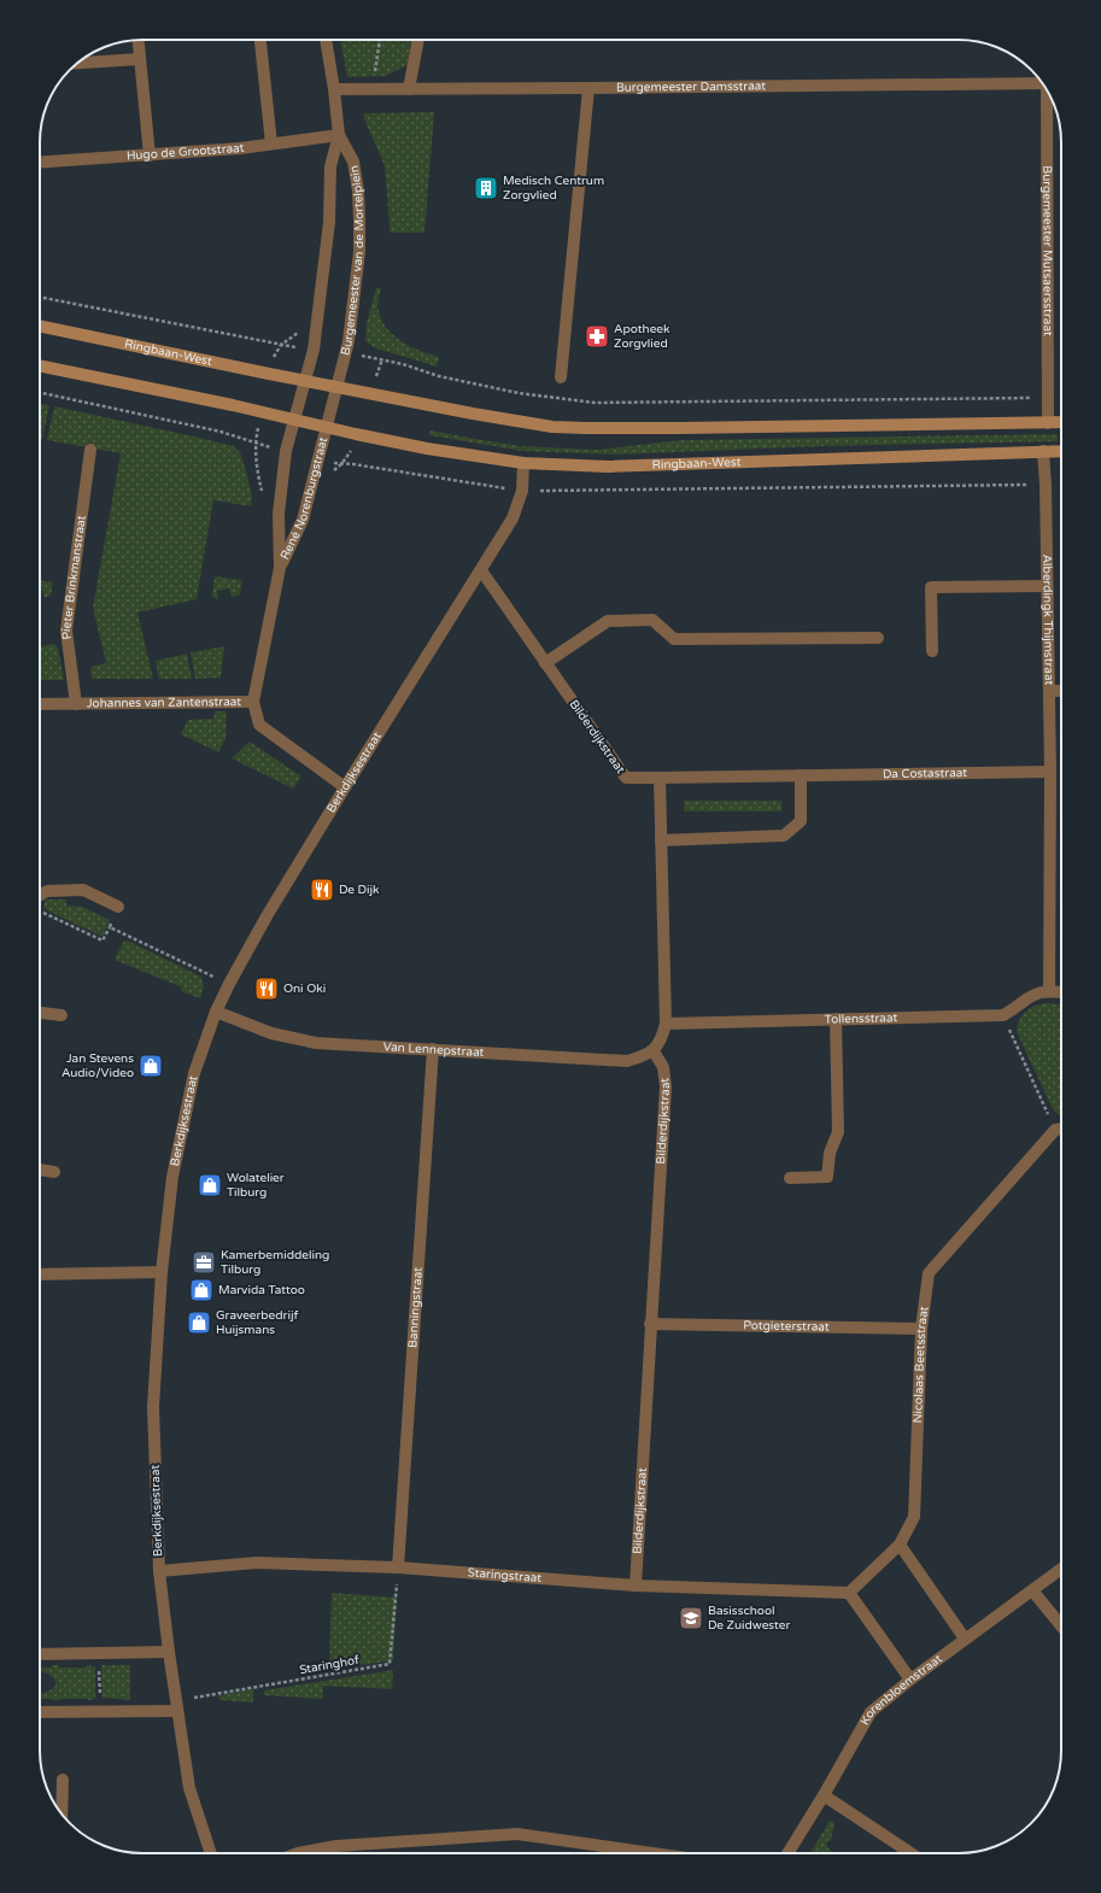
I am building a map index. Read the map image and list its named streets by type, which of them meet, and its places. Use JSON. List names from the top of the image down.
{
  "streets": {
    "main road": ["Ringbaan-West"],
    "street": [
      "Burgemeester Damsstraat",
      "Hugo de Grootstraat",
      "Burgemeester Mutsaersstraat",
      "Burgemeester van de Mortelplein",
      "René Norenburgstraat",
      "Pieter Brinkmanstraat",
      "Alberdingk Thijmstraat",
      "Johannes van Zantenstraat",
      "Bilderdijkstraat",
      "Berkdijksestraat",
      "Da Costastraat",
      "Tollensstraat",
      "Van Lennepstraat",
      "Banningstraat",
      "Potgieterstraat",
      "Nicolaas Beetsstraat",
      "Staringstraat",
      "Korenbloemstraat"
    ],
    "path": ["Staringhof"]
  },
  "crossings": [
    ["Burgemeester Damsstraat", "Burgemeester van de Mortelplein"],
    ["Hugo de Grootstraat", "Burgemeester van de Mortelplein"],
    ["Burgemeester Mutsaersstraat", "Ringbaan-West"],
    ["Burgemeester van de Mortelplein", "Ringbaan-West"],
    ["Ringbaan-West", "René Norenburgstraat"],
    ["Ringbaan-West", "Alberdingk Thijmstraat"],
    ["Ringbaan-West", "Berkdijksestraat"],
    ["René Norenburgstraat", "Johannes van Zantenstraat"],
    ["Pieter Brinkmanstraat", "Johannes van Zantenstraat"],
    ["Alberdingk Thijmstraat", "Da Costastraat"],
    ["Johannes van Zantenstraat", "Berkdijksestraat"],
    ["Bilderdijkstraat", "Berkdijksestraat"],
    ["Bilderdijkstraat", "Da Costastraat"],
    ["Bilderdijkstraat", "Van Lennepstraat"],
    ["Bilderdijkstraat", "Potgieterstraat"],
    ["Bilderdijkstraat", "Staringstraat"],
    ["Berkdijksestraat", "Van Lennepstraat"],
    ["Berkdijksestraat", "Staringstraat"],
    ["Berkdijksestraat", "Staringhof"],
    ["Van Lennepstraat", "Banningstraat"],
    ["Banningstraat", "Staringstraat"],
    ["Banningstraat", "Staringhof"],
    ["Potgieterstraat", "Nicolaas Beetsstraat"],
    ["Staringstraat", "Staringhof"]
  ],
  "places": {
    "building": ["Medisch Centrum Zorgvlied"],
    "pharmacy": ["Apotheek Zorgvlied"],
    "restaurant": ["De Dijk", "Oni Oki"],
    "shop": [
      "Jan Stevens Audio/Video",
      "Wolatelier Tilburg",
      "Marvida Tattoo",
      "Graveerbedrijf Huijsmans"
    ],
    "office": ["Kamerbemiddeling Tilburg"],
    "school or university": ["Basisschool De Zuidwester"]
  }
}
